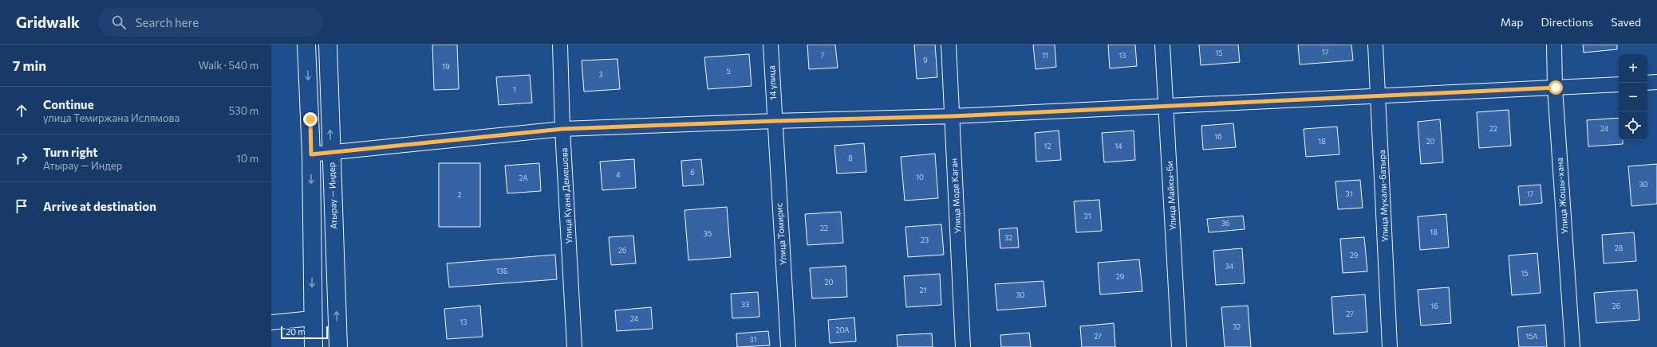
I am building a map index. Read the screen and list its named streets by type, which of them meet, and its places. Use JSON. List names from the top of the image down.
{
  "streets": {
    "main road": ["Атырау — Индер"],
    "street": [
      "14 улица",
      "Улица Куана Демешова",
      "Улица Моде Каган",
      "Улица Майкы-би",
      "Улица Мукали-батыра",
      "Улица Жошы-хана",
      "Улица Томирис"
    ]
  },
  "crossings": [
    ["14 улица", "Улица Томирис"]
  ],
  "house_numbers": [
    "17",
    "15",
    "7",
    "11",
    "13",
    "9",
    "19",
    "5",
    "3",
    "1",
    "22",
    "24",
    "16",
    "18",
    "20",
    "12",
    "14",
    "8",
    "6",
    "4",
    "10",
    "2А",
    "30",
    "31",
    "17",
    "2",
    "31",
    "36",
    "22",
    "18",
    "35",
    "32",
    "23",
    "28",
    "26",
    "29",
    "34",
    "13Б",
    "15",
    "29",
    "20",
    "21",
    "30",
    "33",
    "16",
    "26",
    "27",
    "24",
    "13",
    "32",
    "20А",
    "27",
    "15А",
    "31"
  ],
  "scale_bar": "20 m",
  "page": {
    "header": "Gridwalk",
    "search": "Search here",
    "nav": ["Map", "Directions", "Saved"],
    "heading": ["7 min", "Walk · 540 m"],
    "map_buttons": ["+", "−"],
    "list": [
      ["Continue", "улица Темиржана Ислямова", "530 m"],
      ["Turn right", "Атырау — Индер", "10 m"],
      "Arrive at destination"
    ],
    "scale": "20 m"
  }
}
